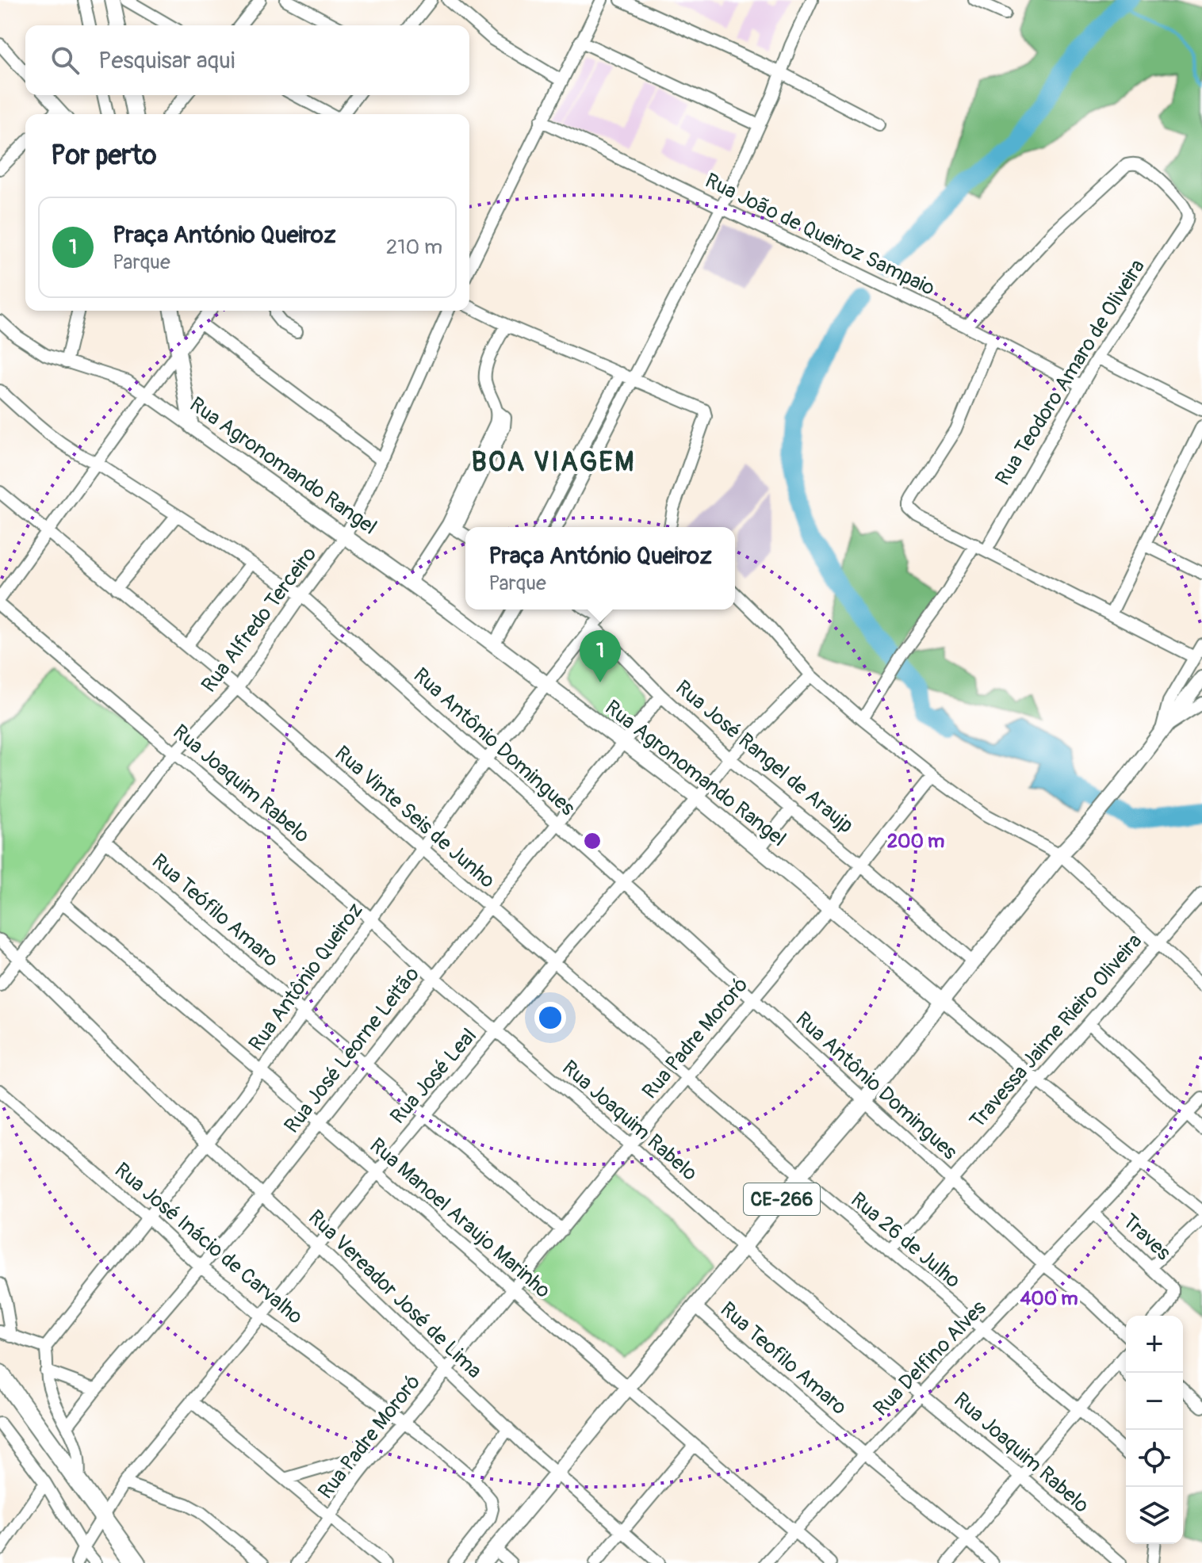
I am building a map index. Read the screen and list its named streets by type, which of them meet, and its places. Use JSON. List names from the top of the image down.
{
  "streets": {
    "main road": ["Rua Agronomando Rangel", "CE-266"],
    "street": [
      "Rua João de Queiroz Sampaio",
      "Rua Teodoro Amaro de Oliveira",
      "Rua Alfredo Terceiro",
      "Rua Antônio Domingues",
      "Rua José Rangel de Araujp",
      "Rua Joaquim Rabelo",
      "Rua Vinte Seis de Junho",
      "Rua Teófilo Amaro",
      "Rua Antônio Queiroz",
      "Travessa Jaime Rieiro Oliveira",
      "Rua Padre Mororó",
      "Rua José Leorne Leitão",
      "Rua José Leal",
      "Rua Manoel Araujo Marinho",
      "Traves",
      "Rua 26 de Julho",
      "Rua José Inácio de Carvalho",
      "Rua Vereador José de Lima",
      "Rua Teofilo Amaro",
      "Rua Delfino Alves"
    ]
  },
  "crossings": [
    ["Rua João de Queiroz Sampaio", "Rua Teodoro Amaro de Oliveira"],
    ["Rua Agronomando Rangel", "Rua Alfredo Terceiro"],
    ["Rua Agronomando Rangel", "Rua Antônio Queiroz"],
    ["Rua Agronomando Rangel", "Travessa Jaime Rieiro Oliveira"],
    ["Rua Agronomando Rangel", "Rua Padre Mororó"],
    ["Rua Agronomando Rangel", "Rua José Leorne Leitão"],
    ["Rua Agronomando Rangel", "Rua José Leal"],
    ["Rua Agronomando Rangel", "CE-266"],
    ["Rua Agronomando Rangel", "Rua Delfino Alves"],
    ["Rua Alfredo Terceiro", "Rua Antônio Domingues"],
    ["Rua Alfredo Terceiro", "Rua Joaquim Rabelo"],
    ["Rua Alfredo Terceiro", "Rua Vinte Seis de Junho"],
    ["Rua Alfredo Terceiro", "Rua Teófilo Amaro"],
    ["Rua Alfredo Terceiro", "Rua Manoel Araujo Marinho"],
    ["Rua Alfredo Terceiro", "Rua Vereador José de Lima"],
    ["Rua Antônio Domingues", "Rua Antônio Queiroz"],
    ["Rua Antônio Domingues", "Travessa Jaime Rieiro Oliveira"],
    ["Rua Antônio Domingues", "Rua Padre Mororó"],
    ["Rua Antônio Domingues", "Rua José Leorne Leitão"],
    ["Rua Antônio Domingues", "Rua José Leal"],
    ["Rua Antônio Domingues", "CE-266"],
    ["Rua Antônio Domingues", "Rua Delfino Alves"],
    ["Rua José Rangel de Araujp", "Rua Antônio Queiroz"],
    ["Rua José Rangel de Araujp", "Rua Padre Mororó"],
    ["Rua José Rangel de Araujp", "Rua José Leorne Leitão"],
    ["Rua José Rangel de Araujp", "Rua José Leal"],
    ["Rua José Rangel de Araujp", "CE-266"],
    ["Rua Joaquim Rabelo", "Rua Antônio Queiroz"],
    ["Rua Joaquim Rabelo", "Rua Padre Mororó"],
    ["Rua Joaquim Rabelo", "Rua José Leorne Leitão"],
    ["Rua Joaquim Rabelo", "Rua José Leal"],
    ["Rua Joaquim Rabelo", "CE-266"],
    ["Rua Joaquim Rabelo", "Rua Delfino Alves"],
    ["Rua Vinte Seis de Junho", "Rua Antônio Queiroz"],
    ["Rua Vinte Seis de Junho", "Rua Padre Mororó"],
    ["Rua Vinte Seis de Junho", "Rua José Leorne Leitão"],
    ["Rua Vinte Seis de Junho", "Rua José Leal"],
    ["Rua Vinte Seis de Junho", "CE-266"],
    ["Rua Vinte Seis de Junho", "Rua 26 de Julho"],
    ["Rua Teófilo Amaro", "Rua Antônio Queiroz"],
    ["Rua Teófilo Amaro", "Rua Padre Mororó"],
    ["Rua Teófilo Amaro", "Rua José Leorne Leitão"],
    ["Rua Teófilo Amaro", "Rua José Leal"],
    ["Rua Antônio Queiroz", "Rua Manoel Araujo Marinho"],
    ["Rua Antônio Queiroz", "Rua José Inácio de Carvalho"],
    ["Rua Antônio Queiroz", "Rua Vereador José de Lima"],
    ["Travessa Jaime Rieiro Oliveira", "Rua 26 de Julho"],
    ["Rua Padre Mororó", "Rua Manoel Araujo Marinho"],
    ["Rua Padre Mororó", "Rua José Inácio de Carvalho"],
    ["Rua Padre Mororó", "Rua Vereador José de Lima"],
    ["Rua José Leorne Leitão", "Rua Manoel Araujo Marinho"],
    ["Rua José Leorne Leitão", "Rua José Inácio de Carvalho"],
    ["Rua José Leorne Leitão", "Rua Vereador José de Lima"],
    ["Rua José Leal", "Rua Manoel Araujo Marinho"],
    ["Rua José Leal", "Rua José Inácio de Carvalho"],
    ["Rua José Leal", "Rua Vereador José de Lima"],
    ["CE-266", "Rua Manoel Araujo Marinho"],
    ["CE-266", "Rua 26 de Julho"],
    ["CE-266", "Rua Vereador José de Lima"],
    ["CE-266", "Rua Teofilo Amaro"],
    ["Rua Manoel Araujo Marinho", "Rua Delfino Alves"],
    ["Traves", "Rua Delfino Alves"],
    ["Rua 26 de Julho", "Rua Delfino Alves"],
    ["Rua Teofilo Amaro", "Rua Delfino Alves"]
  ],
  "districts": ["BOA VIAGEM"],
  "page": {
    "search": "Pesquisar aqui",
    "heading": "Por perto",
    "list": [
      {
        "mark": "1",
        "name": "Praça António Queiroz",
        "note": "Parque",
        "value": "210 m"
      }
    ],
    "popup": ["Praça António Queiroz", "Parque"],
    "pins": "1",
    "map_buttons": ["+", "−"]
  },
  "rings": ["200 m", "400 m"]
}
